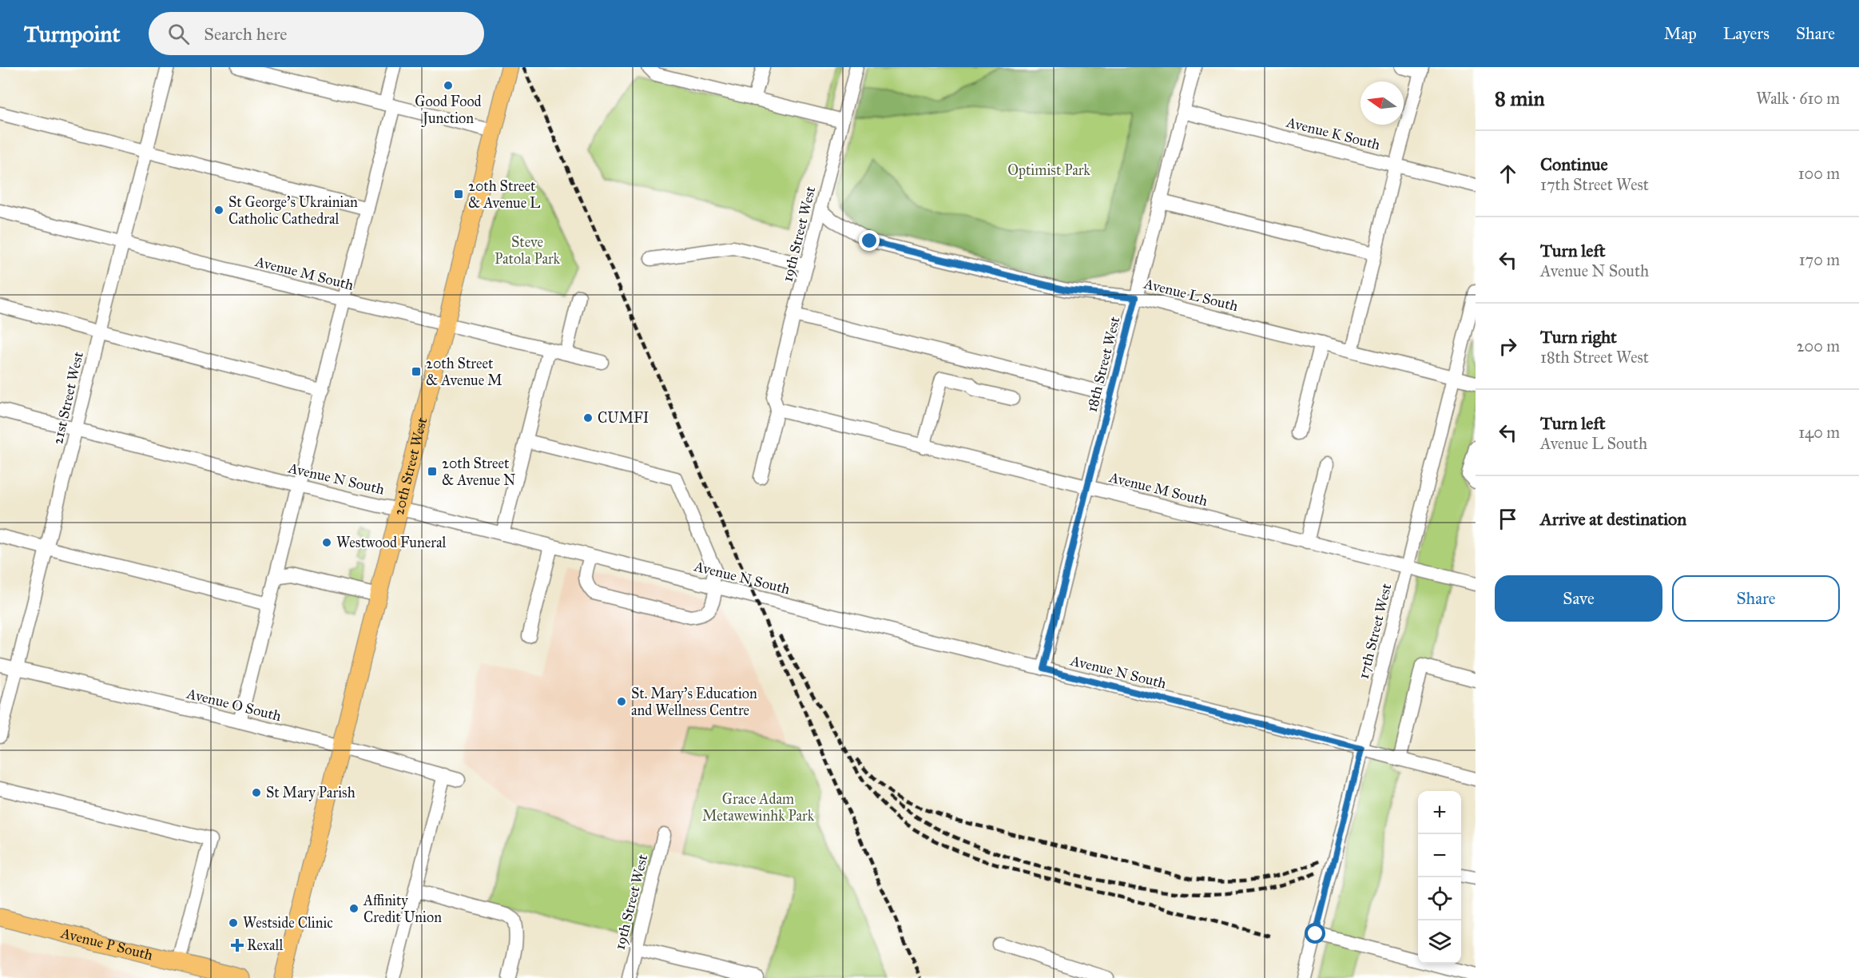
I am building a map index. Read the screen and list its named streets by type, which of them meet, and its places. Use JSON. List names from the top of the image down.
{
  "streets": {
    "main road": ["20th Street West", "Avenue P South"],
    "street": [
      "Avenue K South",
      "19th Street West",
      "Avenue M South",
      "Avenue L South",
      "18th Street West",
      "21st Street West",
      "Avenue N South",
      "17th Street West",
      "Avenue O South"
    ]
  },
  "crossings": [
    ["Avenue K South", "18th Street West"],
    ["19th Street West", "Avenue M South"],
    ["19th Street West", "Avenue L South"],
    ["Avenue M South", "18th Street West"],
    ["Avenue M South", "21st Street West"],
    ["Avenue M South", "20th Street West"],
    ["Avenue M South", "17th Street West"],
    ["Avenue L South", "18th Street West"],
    ["Avenue L South", "17th Street West"],
    ["18th Street West", "Avenue N South"],
    ["21st Street West", "Avenue N South"],
    ["21st Street West", "Avenue O South"],
    ["20th Street West", "Avenue N South"],
    ["20th Street West", "Avenue O South"],
    ["Avenue N South", "17th Street West"]
  ],
  "parks": ["Optimist Park", "Steve Patola Park", "Grace Adam Metawewinhk Park"],
  "places": {
    "other": [
      "Good Food Junction",
      "St George's Ukrainian Catholic Cathedral",
      "CUMFI",
      "Westwood Funeral",
      "St. Mary's Education and Wellness Centre",
      "St Mary Parish",
      "Affinity Credit Union",
      "Westside Clinic"
    ],
    "transit": ["20th Street & Avenue L", "20th Street & Avenue M", "20th Street & Avenue N"],
    "health": ["Rexall"]
  },
  "north": "left",
  "page": {
    "header": "Turnpoint",
    "search": "Search here",
    "nav": ["Map", "Layers", "Share"],
    "heading": ["8 min", "Walk · 610 m"],
    "list": [
      ["Continue", "17th Street West", "100 m"],
      ["Turn left", "Avenue N South", "170 m"],
      ["Turn right", "18th Street West", "200 m"],
      ["Turn left", "Avenue L South", "140 m"],
      "Arrive at destination"
    ],
    "buttons": ["Save", "Share"],
    "map_buttons": ["+", "−"]
  }
}
